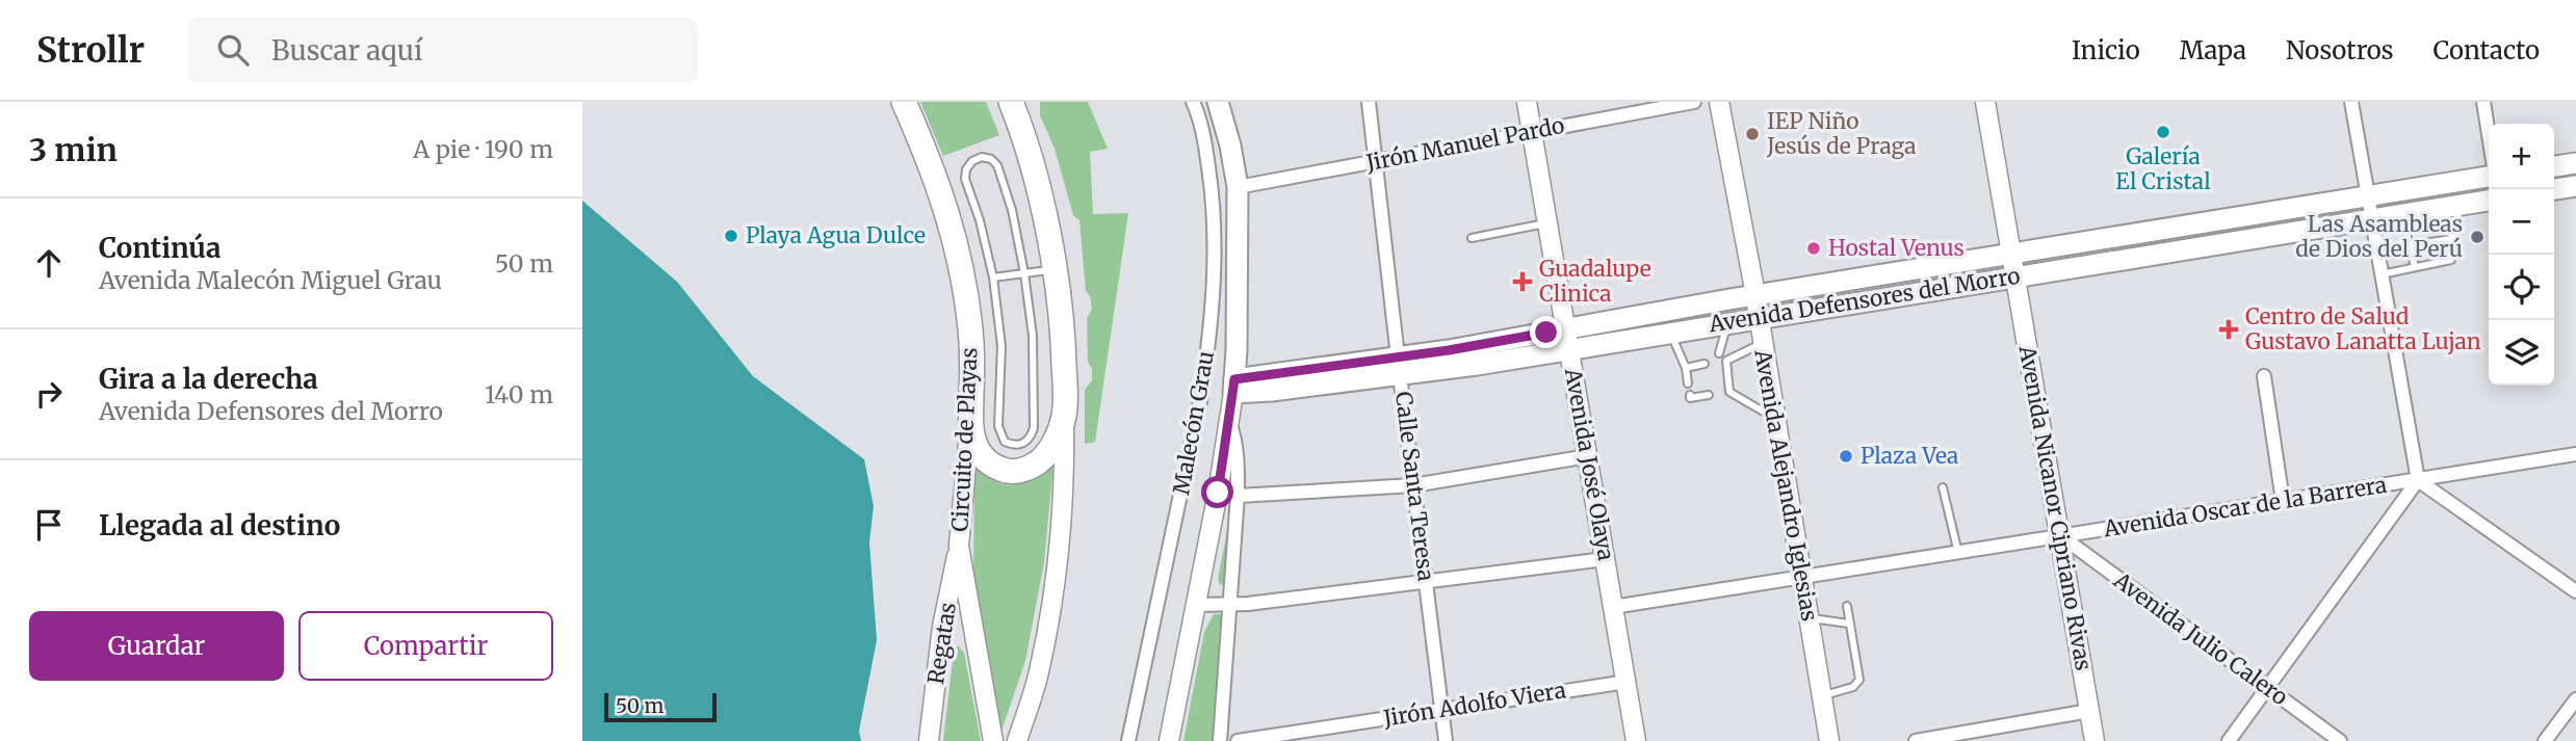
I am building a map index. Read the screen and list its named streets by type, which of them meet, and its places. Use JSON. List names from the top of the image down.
{
  "streets": {
    "highway": ["Circuito de Playas"],
    "main road": ["Avenida Defensores del Morro"],
    "street": [
      "Jirón Manuel Pardo",
      "Malecón Grau",
      "Avenida José Olaya",
      "Avenida Alejandro Iglesias",
      "Calle Santa Teresa",
      "Avenida Oscar de la Barrera",
      "Avenida Nicanor Cipriano Rivas",
      "Avenida Julio Calero",
      "Regatas",
      "Jirón Adolfo Viera"
    ]
  },
  "crossings": [
    ["Jirón Manuel Pardo", "Avenida José Olaya"],
    ["Jirón Manuel Pardo", "Calle Santa Teresa"],
    ["Avenida Defensores del Morro", "Avenida José Olaya"],
    ["Avenida Defensores del Morro", "Avenida Alejandro Iglesias"],
    ["Avenida Defensores del Morro", "Calle Santa Teresa"],
    ["Avenida Defensores del Morro", "Avenida Nicanor Cipriano Rivas"],
    ["Circuito de Playas", "Regatas"],
    ["Avenida José Olaya", "Avenida Oscar de la Barrera"],
    ["Avenida José Olaya", "Jirón Adolfo Viera"],
    ["Avenida Alejandro Iglesias", "Avenida Oscar de la Barrera"],
    ["Calle Santa Teresa", "Jirón Adolfo Viera"],
    ["Avenida Oscar de la Barrera", "Avenida Nicanor Cipriano Rivas"],
    ["Avenida Oscar de la Barrera", "Avenida Julio Calero"],
    ["Avenida Nicanor Cipriano Rivas", "Avenida Julio Calero"]
  ],
  "places": {
    "other": [
      "Galería El Cristal",
      "IEP Niño Jesús de Praga",
      "Playa Agua Dulce",
      "Las Asambleas de Dios del Perú",
      "Hostal Venus",
      "Plaza Vea"
    ],
    "health": ["Guadalupe Clinica", "Centro de Salud Gustavo Lanatta Lujan"]
  },
  "scale_bar": "50 m",
  "page": {
    "header": "Strollr",
    "search": "Buscar aquí",
    "nav": [
      "Inicio",
      "Mapa",
      "Nosotros",
      "Contacto"
    ],
    "heading": ["3 min", "A pie · 190 m"],
    "map_buttons": ["+", "−"],
    "list": [
      ["Continúa", "Avenida Malecón Miguel Grau", "50 m"],
      ["Gira a la derecha", "Avenida Defensores del Morro", "140 m"],
      "Llegada al destino"
    ],
    "buttons": ["Guardar", "Compartir"],
    "scale": "50 m"
  }
}
